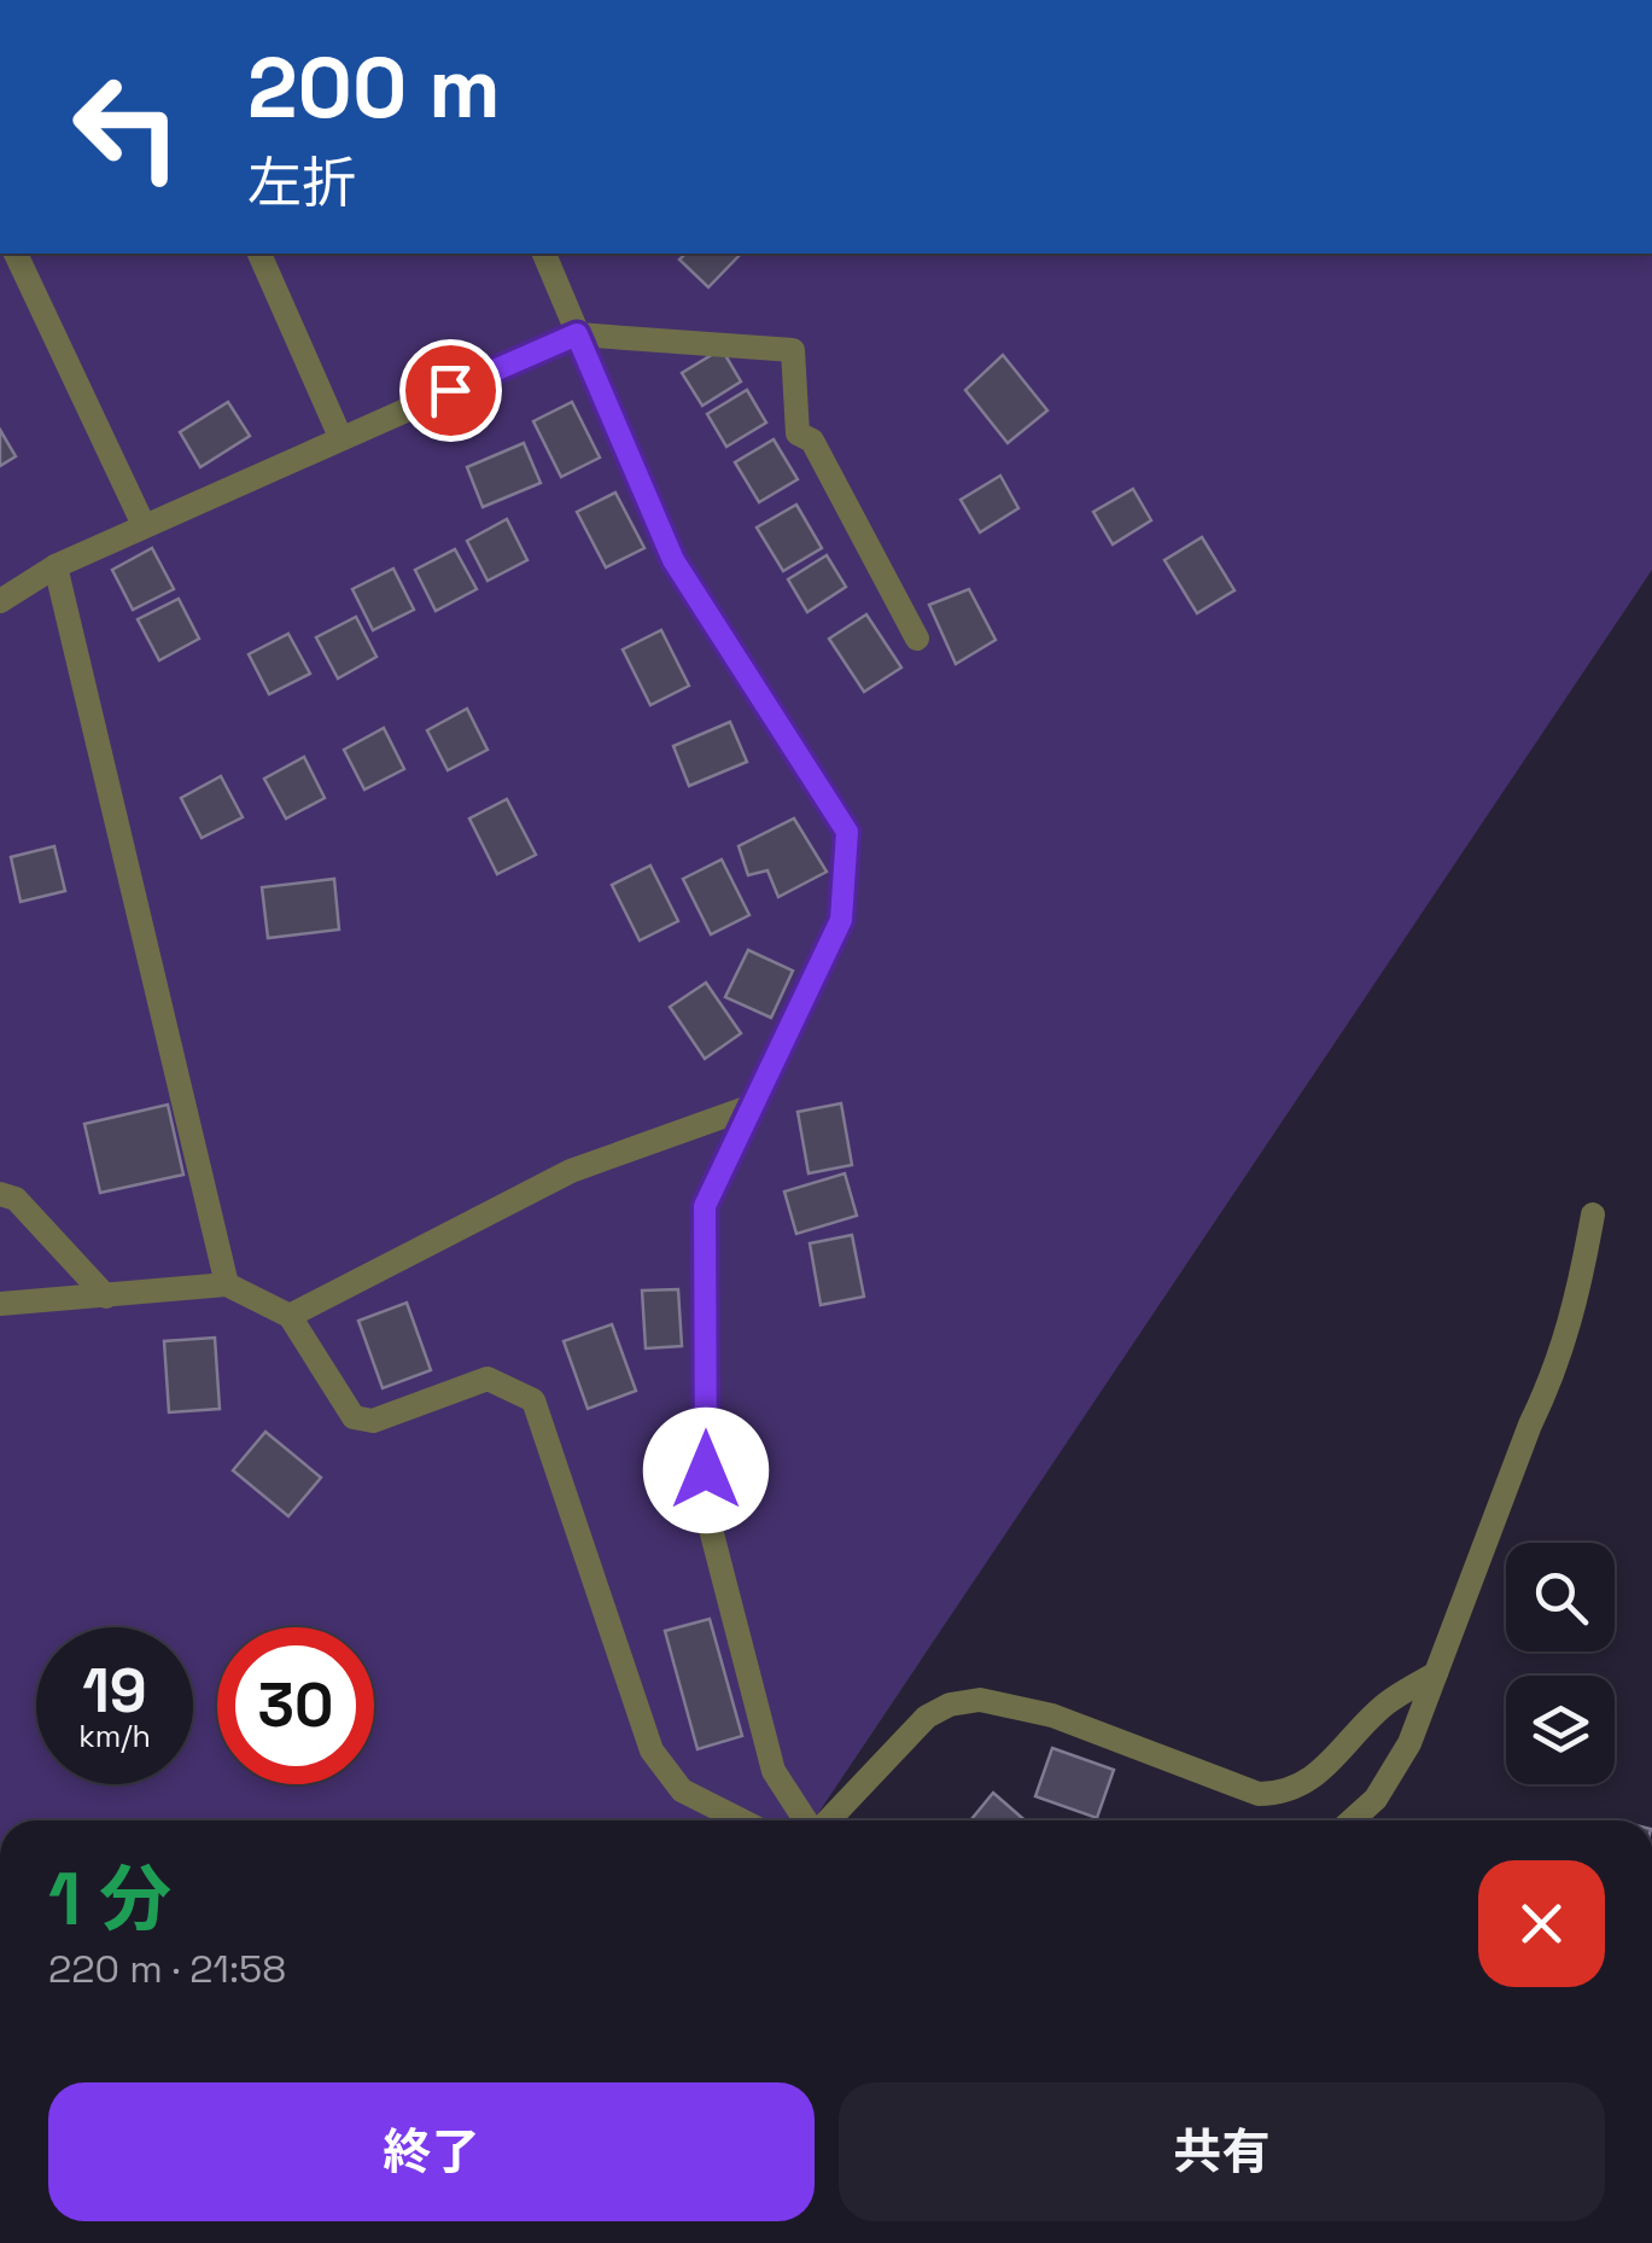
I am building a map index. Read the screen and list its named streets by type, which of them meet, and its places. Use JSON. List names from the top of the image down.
{
  "page": {
    "turn": ["200 m", "左折"],
    "speed": "19 km/h",
    "limit": "30",
    "heading": ["1 分", "220 m · 21:58"],
    "buttons": ["終了", "共有"]
  }
}
